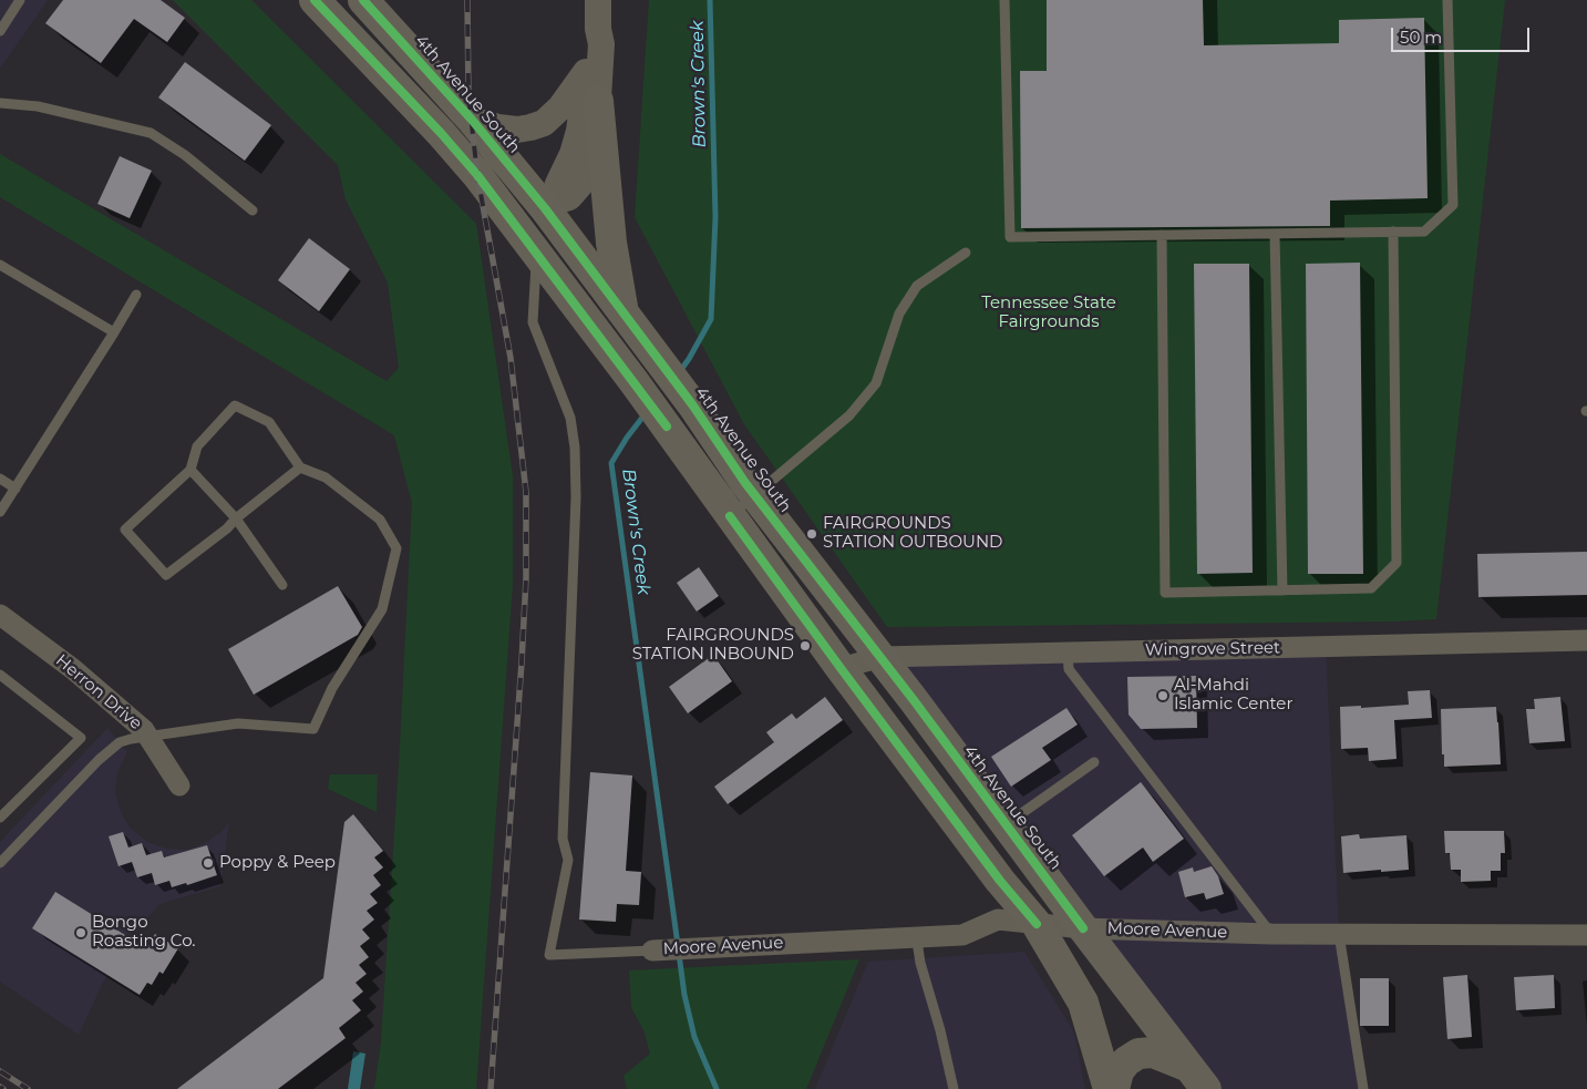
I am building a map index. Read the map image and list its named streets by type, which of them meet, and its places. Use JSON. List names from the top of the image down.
{
  "streets": {
    "main road": ["4th Avenue South"],
    "street": ["Wingrove Street", "Herron Drive", "Moore Avenue"]
  },
  "crossings": [
    ["4th Avenue South", "Wingrove Street"],
    ["4th Avenue South", "Moore Avenue"]
  ],
  "water": ["Brown's Creek"],
  "parks": ["Tennessee State Fairgrounds"],
  "places": [
    "FAIRGROUNDS STATION OUTBOUND",
    "FAIRGROUNDS STATION INBOUND",
    "Al-Mahdi Islamic Center",
    "Poppy & Peep",
    "Bongo Roasting Co."
  ],
  "scale_bar": "50 m"
}
